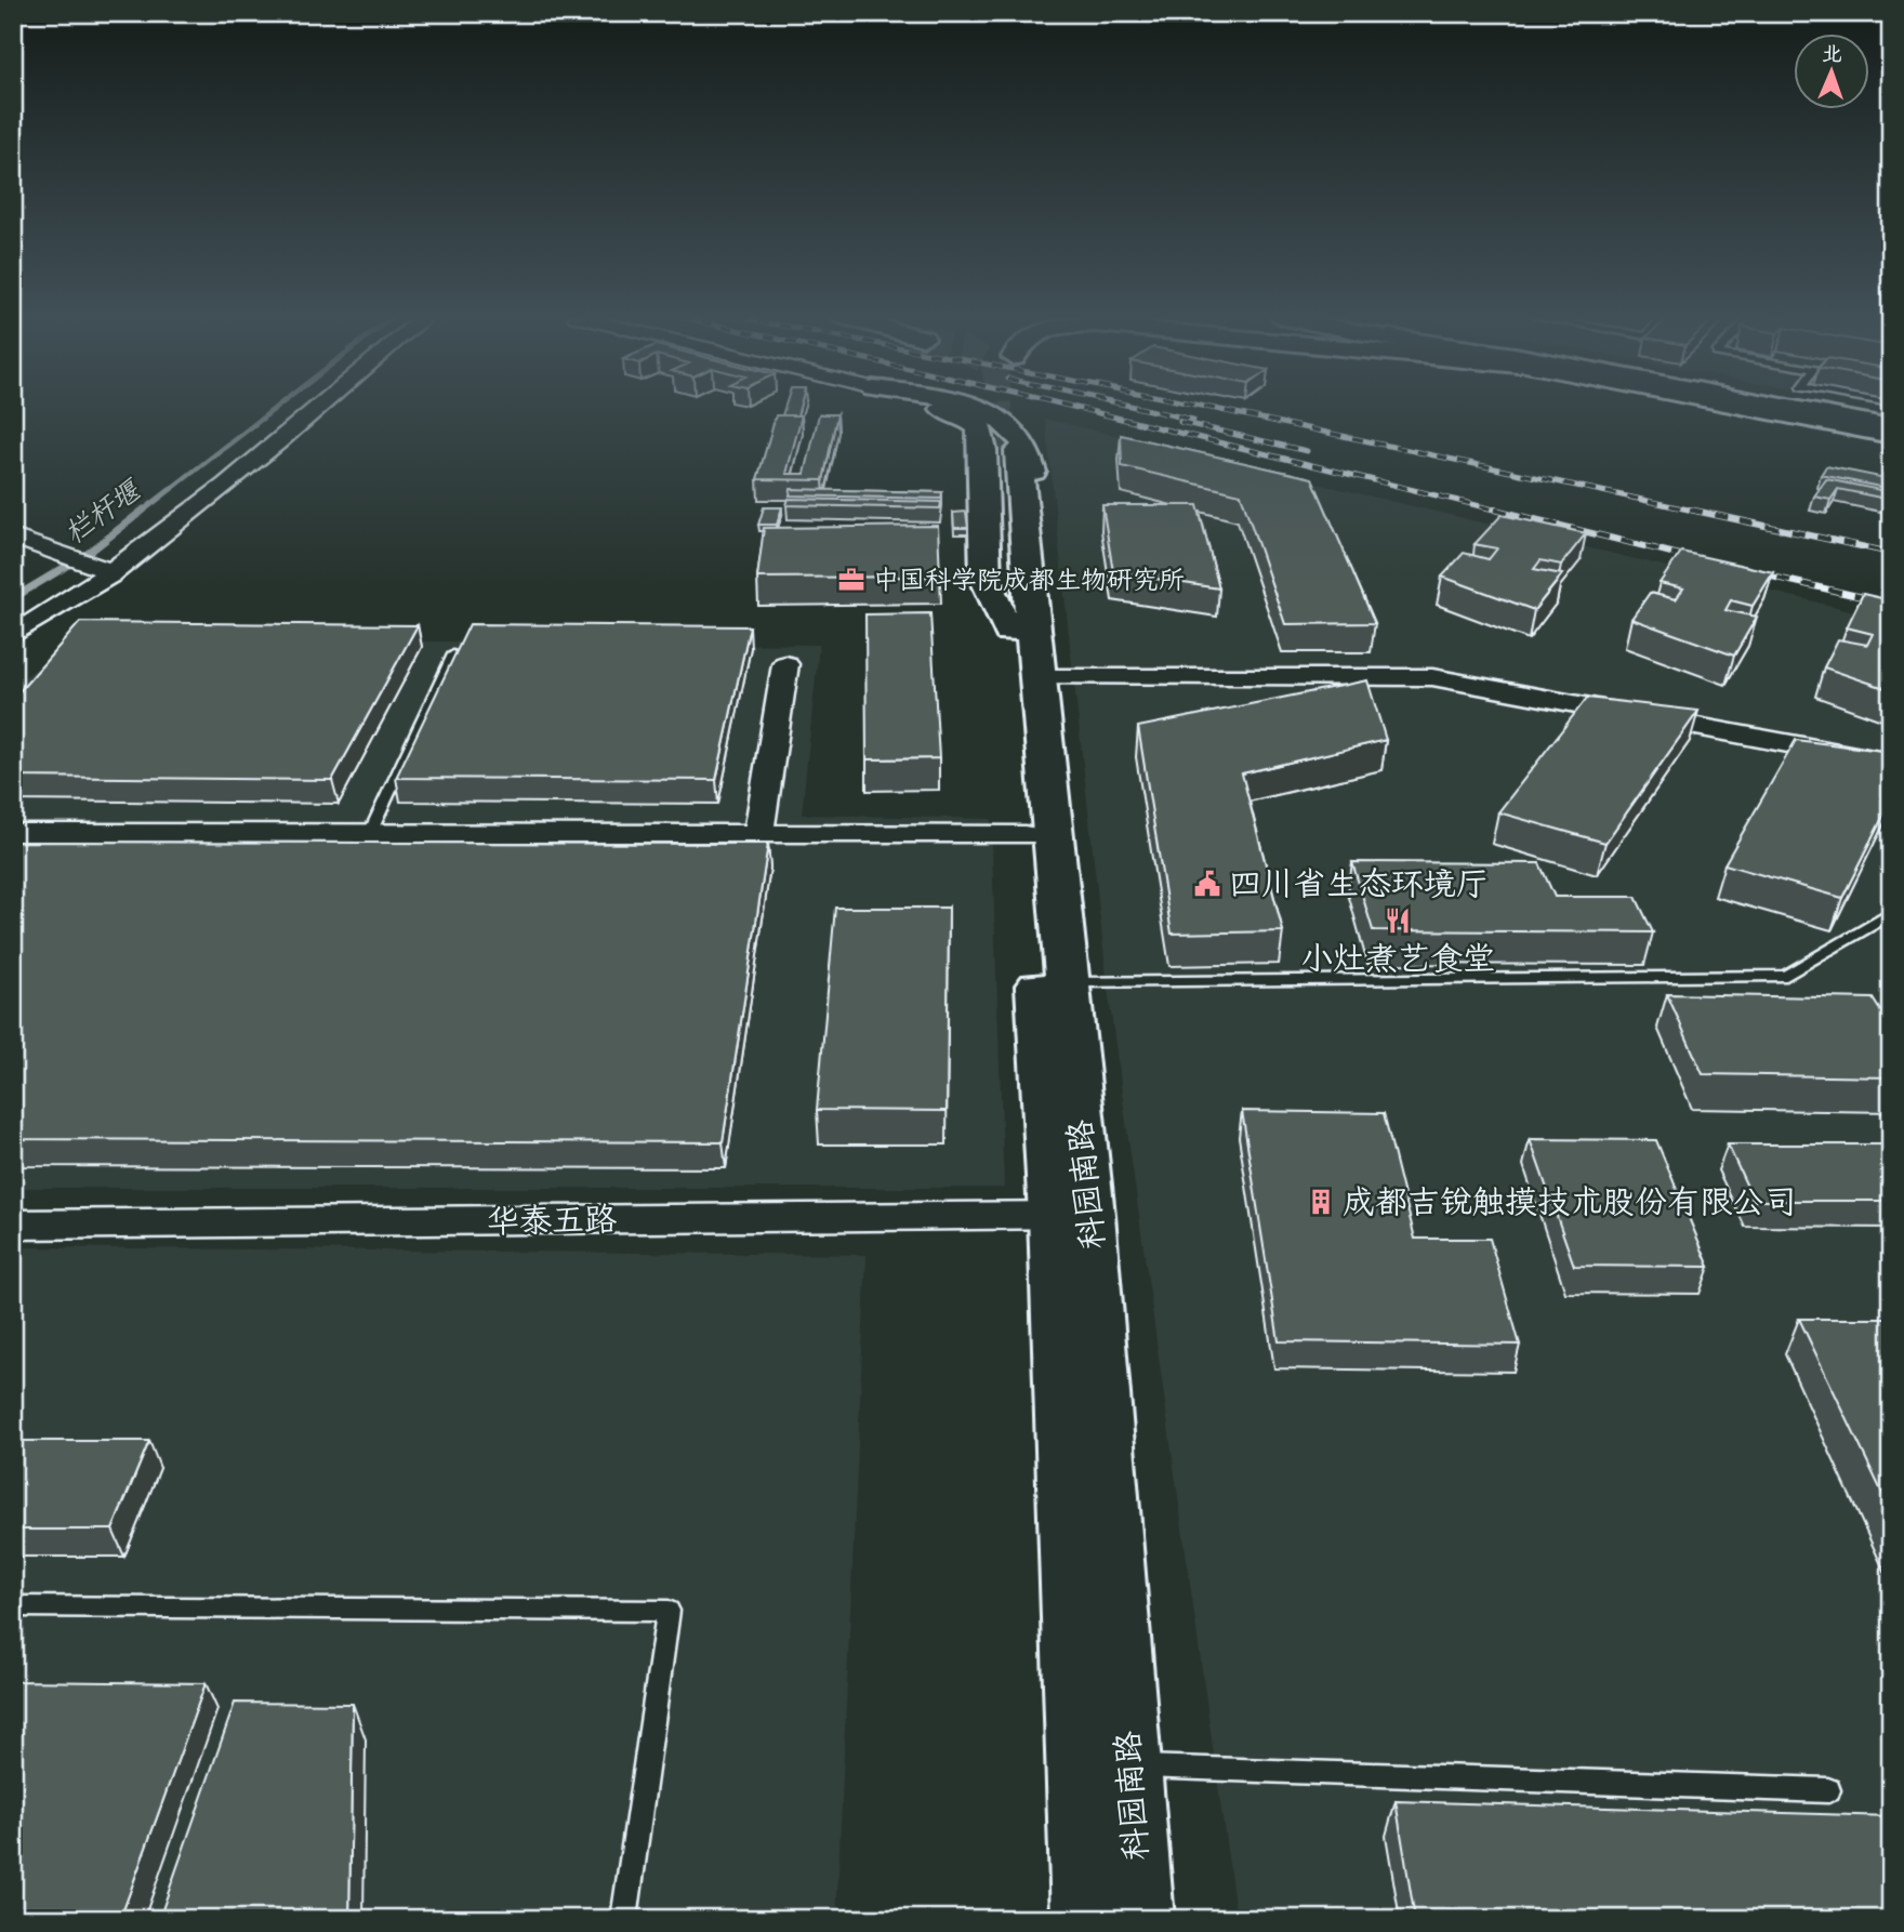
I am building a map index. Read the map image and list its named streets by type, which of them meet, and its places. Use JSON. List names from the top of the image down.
{
  "streets": {
    "main road": ["科园南路"],
    "street": ["华泰五路"]
  },
  "crossings": [
    ["科园南路", "华泰五路"]
  ],
  "water": ["栏杆堰"],
  "places": {
    "office": ["中国科学院成都生物研究所"],
    "public building": ["四川省生态环境厅"],
    "restaurant": ["小灶煮艺食堂"],
    "building": ["成都吉锐触摸技术股份有限公司"]
  },
  "north": "top"
}
